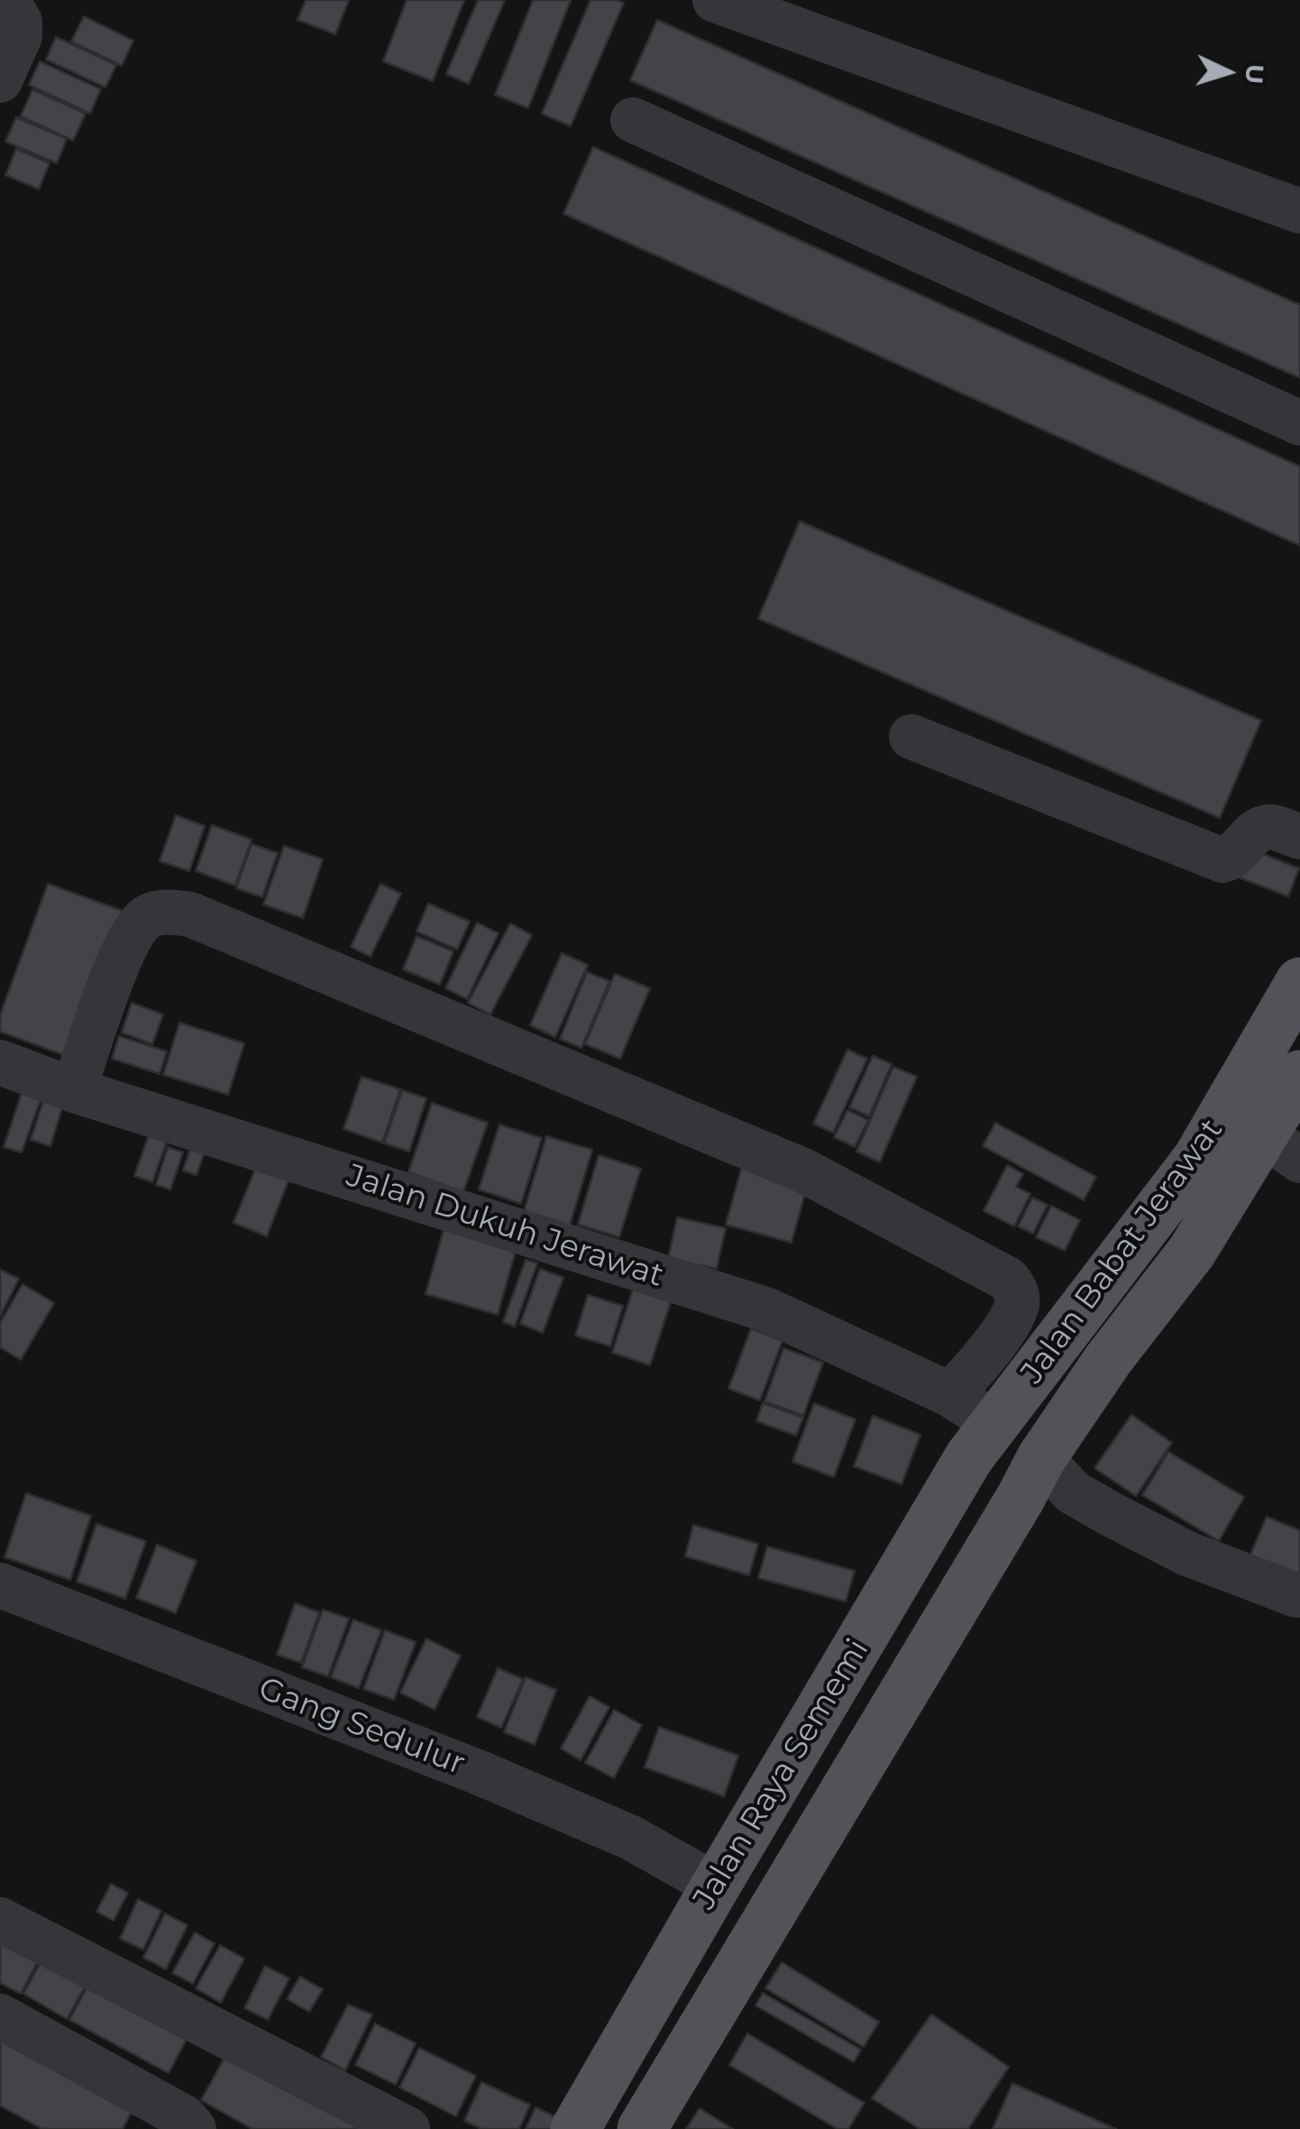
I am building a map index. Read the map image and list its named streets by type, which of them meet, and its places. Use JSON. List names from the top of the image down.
{
  "streets": {
    "main road": ["Jalan Babat Jerawat", "Jalan Raya Sememi"],
    "street": ["Jalan Dukuh Jerawat", "Gang Sedulur"]
  },
  "crossings": [
    ["Jalan Dukuh Jerawat", "Jalan Babat Jerawat"],
    ["Jalan Dukuh Jerawat", "Jalan Raya Sememi"],
    ["Jalan Babat Jerawat", "Jalan Raya Sememi"],
    ["Gang Sedulur", "Jalan Raya Sememi"]
  ],
  "north": "right"
}
